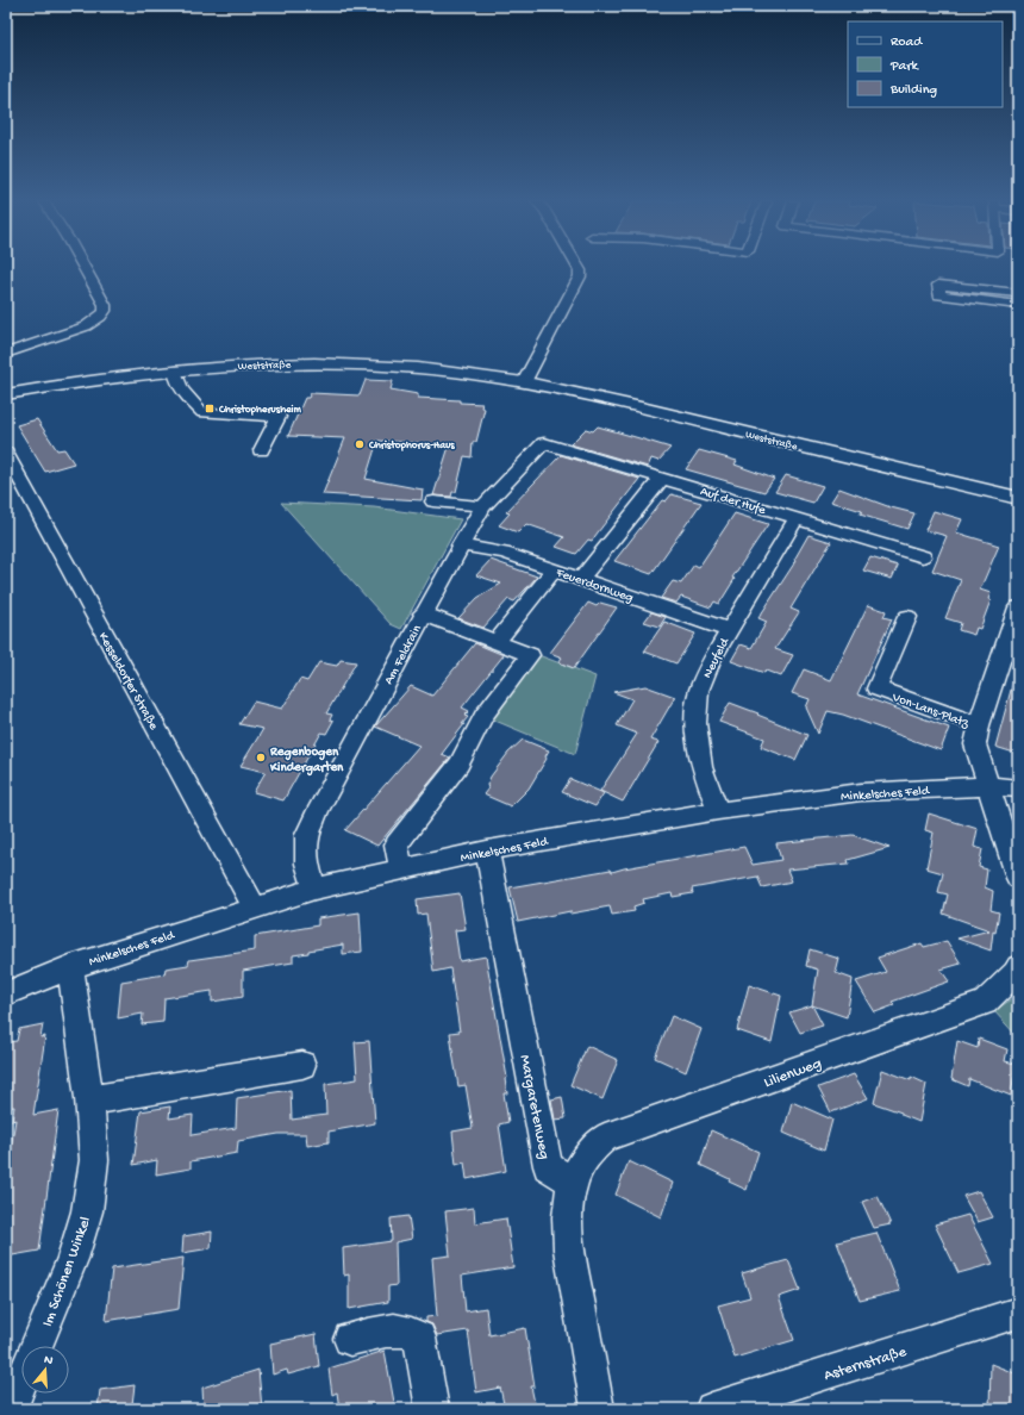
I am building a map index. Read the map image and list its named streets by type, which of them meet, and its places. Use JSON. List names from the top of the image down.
{
  "streets": {
    "main road": ["Weststraße"],
    "street": [
      "Auf der Hufe",
      "Feuerdornweg",
      "Am Feldrain",
      "Neufeld",
      "Kesseldorfer Straße",
      "Von-Lans-Platz",
      "Minkelsches Feld",
      "Lilienweg",
      "Margaretenweg",
      "Im Schönen Winkel",
      "Asternstraße"
    ]
  },
  "crossings": [
    ["Auf der Hufe", "Am Feldrain"],
    ["Auf der Hufe", "Neufeld"],
    ["Feuerdornweg", "Am Feldrain"],
    ["Feuerdornweg", "Neufeld"],
    ["Am Feldrain", "Minkelsches Feld"],
    ["Neufeld", "Minkelsches Feld"],
    ["Kesseldorfer Straße", "Minkelsches Feld"],
    ["Minkelsches Feld", "Margaretenweg"],
    ["Minkelsches Feld", "Im Schönen Winkel"],
    ["Lilienweg", "Margaretenweg"]
  ],
  "places": {
    "transit": ["Christopherusheim"],
    "other": ["Christophorus-Haus", "Regenbogen Kindergarten"]
  },
  "legend": ["Road", "Park", "Building"],
  "north": "top"
}
